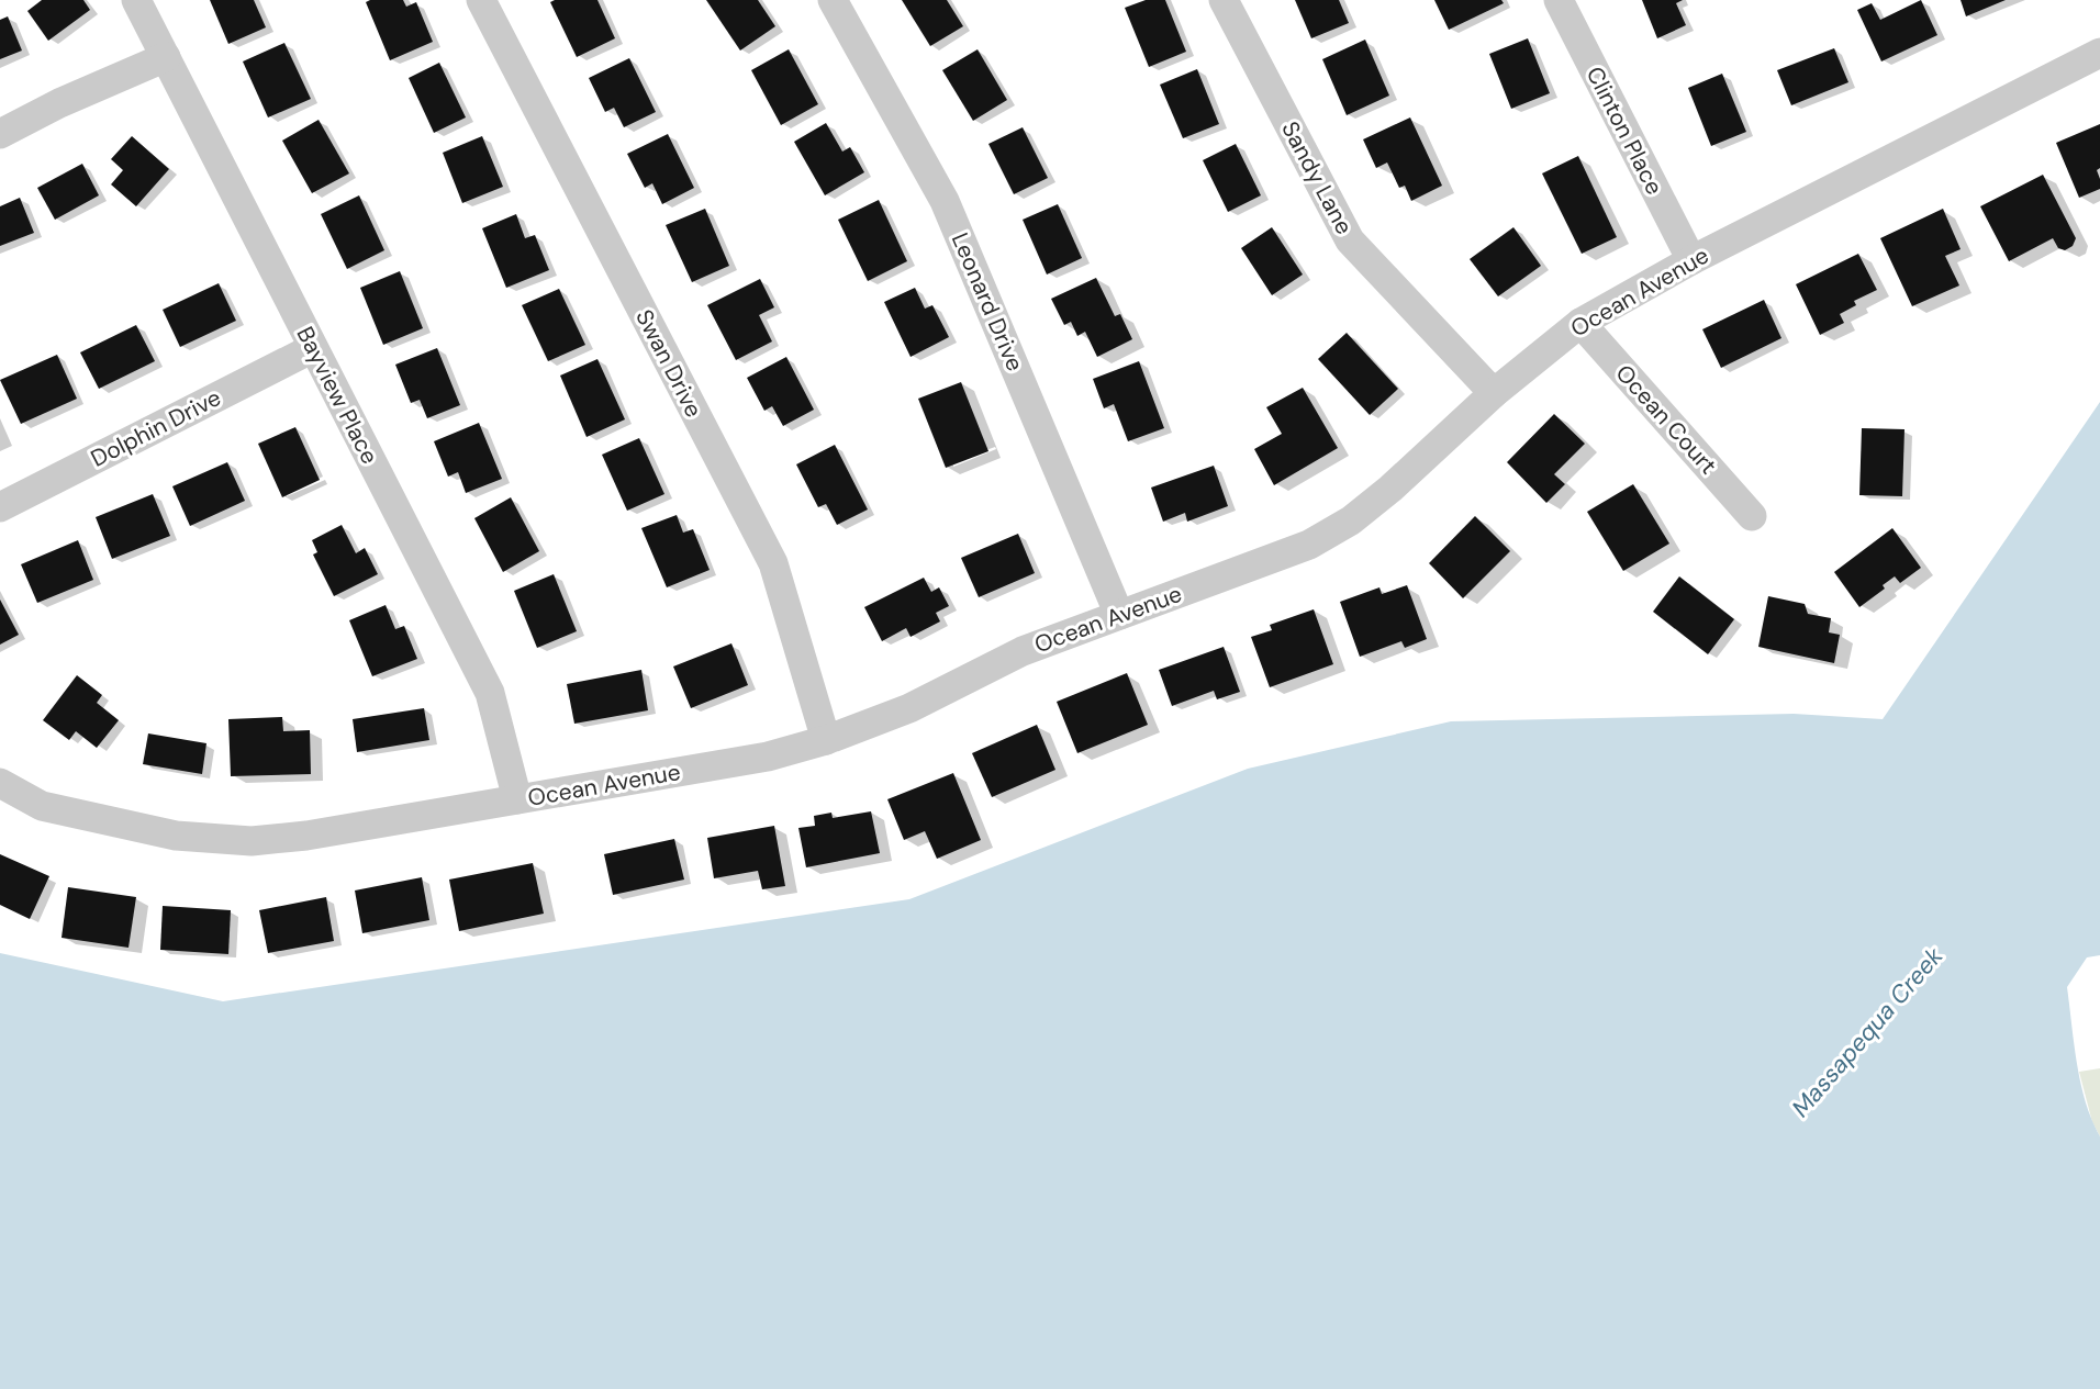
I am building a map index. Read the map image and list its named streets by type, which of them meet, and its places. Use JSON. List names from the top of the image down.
{
  "streets": {
    "street": [
      "Clinton Place",
      "Sandy Lane",
      "Ocean Avenue",
      "Leonard Drive",
      "Swan Drive",
      "Bayview Place",
      "Ocean Court",
      "Dolphin Drive"
    ]
  },
  "crossings": [
    ["Clinton Place", "Ocean Avenue"],
    ["Sandy Lane", "Ocean Avenue"],
    ["Ocean Avenue", "Leonard Drive"],
    ["Ocean Avenue", "Swan Drive"],
    ["Ocean Avenue", "Bayview Place"],
    ["Ocean Avenue", "Ocean Court"],
    ["Bayview Place", "Dolphin Drive"]
  ],
  "water": ["Massapequa Creek"]
}
